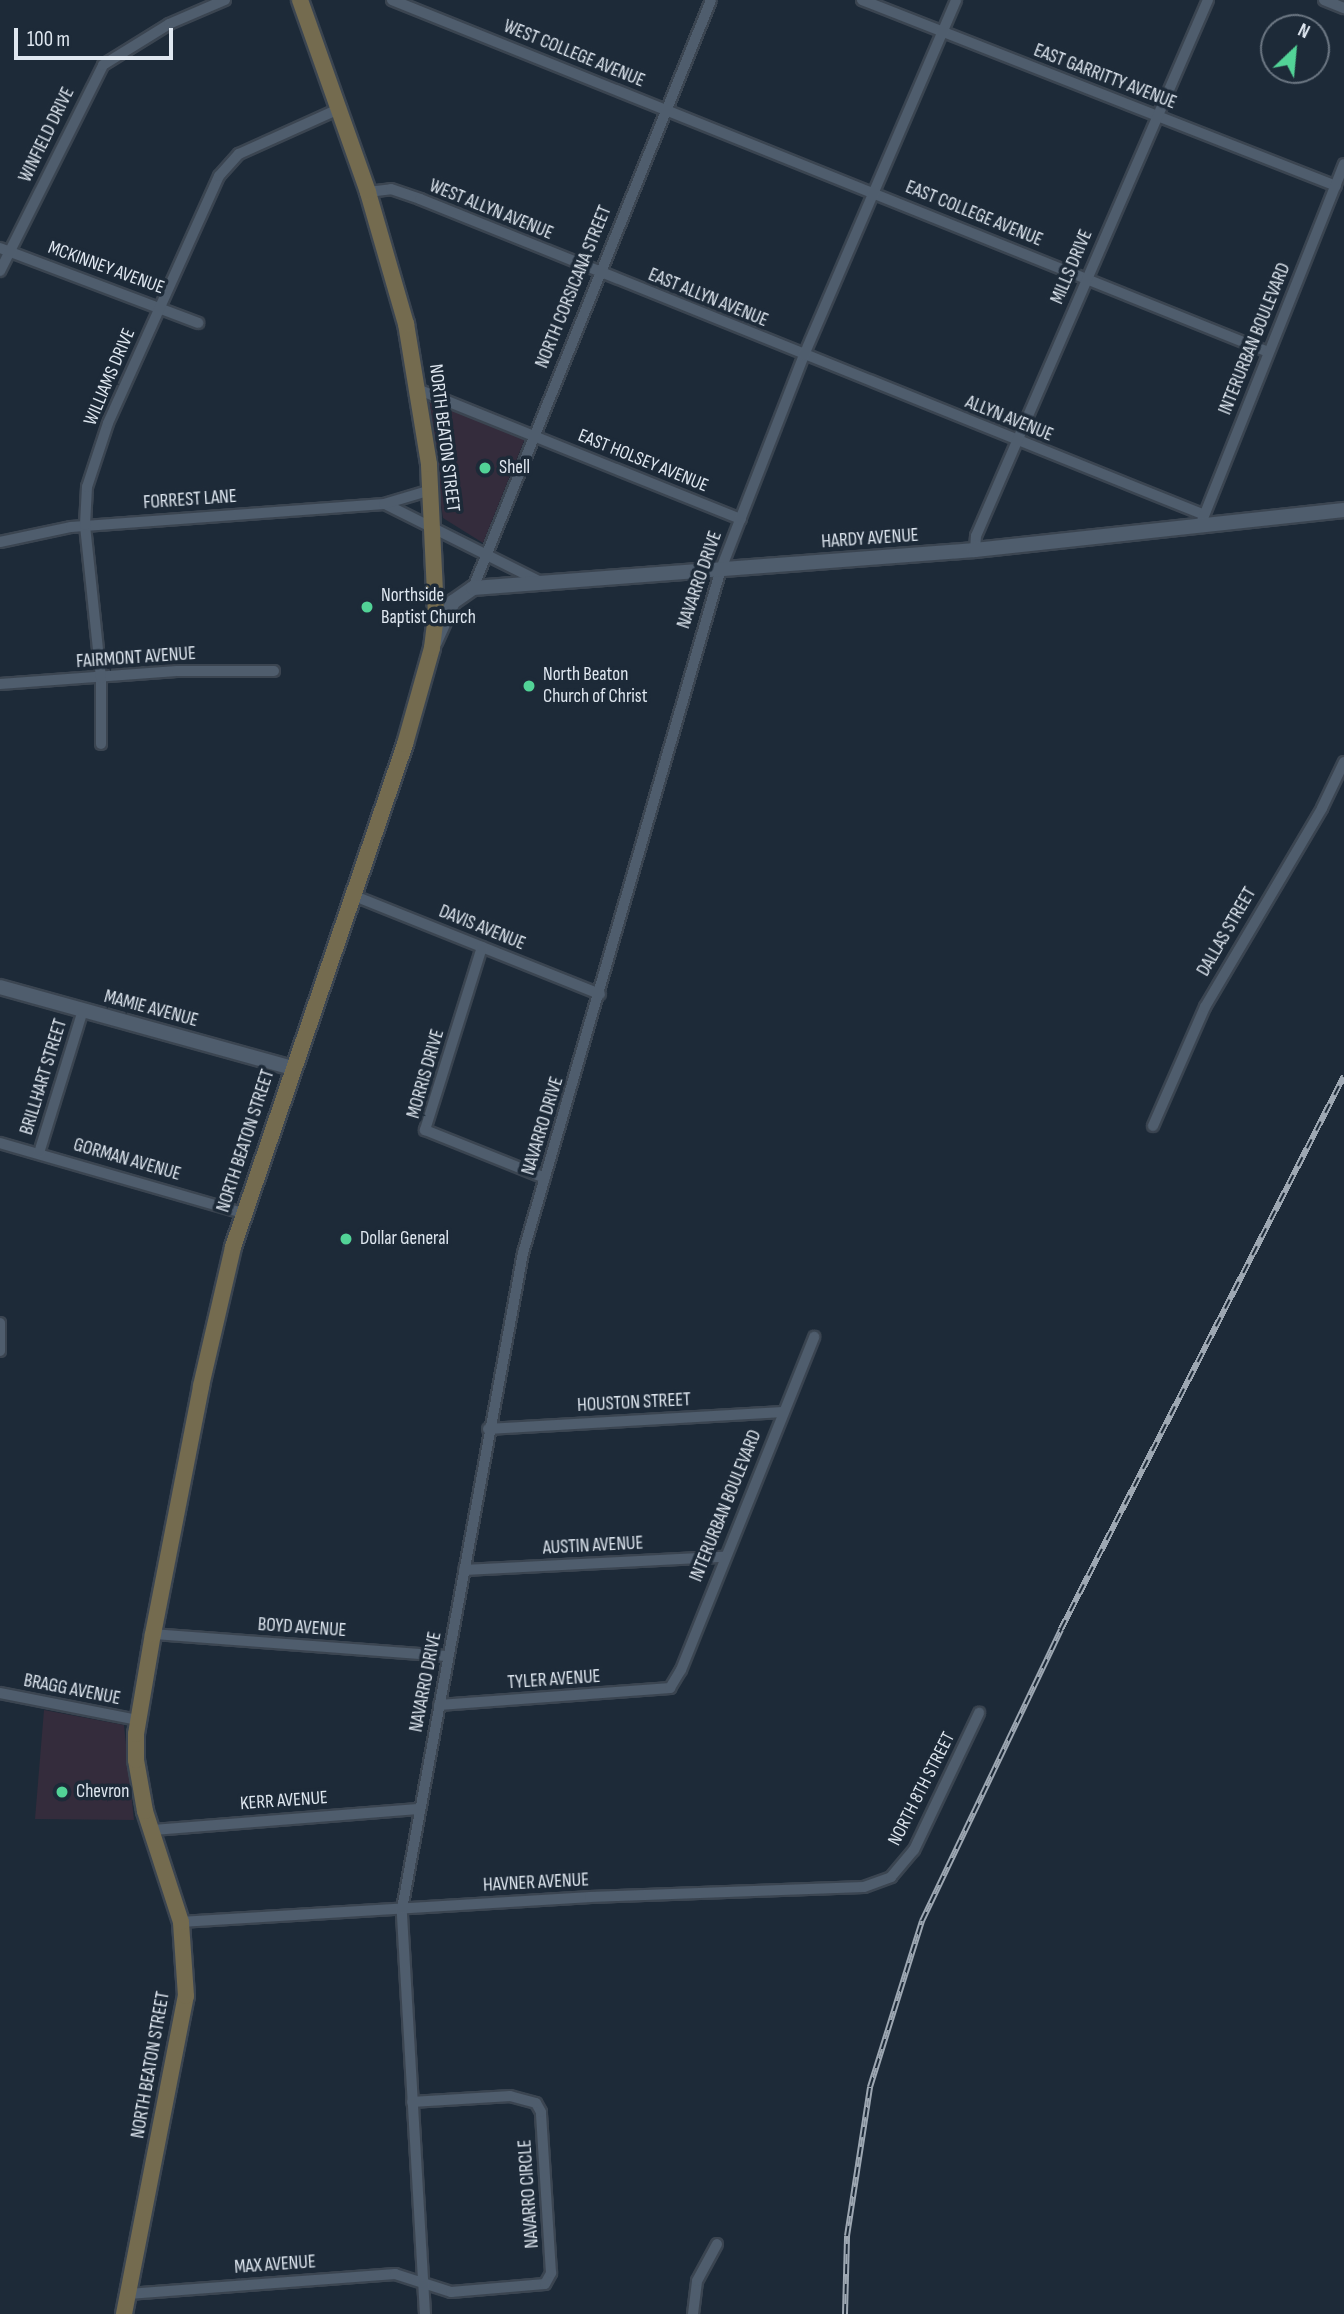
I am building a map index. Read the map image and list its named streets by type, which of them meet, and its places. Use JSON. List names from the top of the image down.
{
  "streets": {
    "main road": ["NORTH BEATON STREET"],
    "street": [
      "WEST COLLEGE AVENUE",
      "EAST GARRITTY AVENUE",
      "WINFIELD DRIVE",
      "WEST ALLYN AVENUE",
      "EAST COLLEGE AVENUE",
      "MILLS DRIVE",
      "MCKINNEY AVENUE",
      "NORTH CORSICANA STREET",
      "EAST ALLYN AVENUE",
      "INTERURBAN BOULEVARD",
      "WILLIAMS DRIVE",
      "ALLYN AVENUE",
      "EAST HOLSEY AVENUE",
      "FORREST LANE",
      "HARDY AVENUE",
      "NAVARRO DRIVE",
      "FAIRMONT AVENUE",
      "DAVIS AVENUE",
      "DALLAS STREET",
      "MAMIE AVENUE",
      "MORRIS DRIVE",
      "BRILLHART STREET",
      "GORMAN AVENUE",
      "HOUSTON STREET",
      "AUSTIN AVENUE",
      "BOYD AVENUE",
      "TYLER AVENUE",
      "BRAGG AVENUE",
      "NORTH 8TH STREET",
      "KERR AVENUE",
      "HAVNER AVENUE",
      "NAVARRO CIRCLE",
      "MAX AVENUE"
    ]
  },
  "crossings": [
    ["WEST COLLEGE AVENUE", "EAST COLLEGE AVENUE"],
    ["WEST COLLEGE AVENUE", "NORTH CORSICANA STREET"],
    ["EAST GARRITTY AVENUE", "MILLS DRIVE"],
    ["EAST GARRITTY AVENUE", "INTERURBAN BOULEVARD"],
    ["EAST GARRITTY AVENUE", "NAVARRO DRIVE"],
    ["WINFIELD DRIVE", "MCKINNEY AVENUE"],
    ["WEST ALLYN AVENUE", "NORTH CORSICANA STREET"],
    ["WEST ALLYN AVENUE", "EAST ALLYN AVENUE"],
    ["WEST ALLYN AVENUE", "NORTH BEATON STREET"],
    ["EAST COLLEGE AVENUE", "MILLS DRIVE"],
    ["EAST COLLEGE AVENUE", "NORTH CORSICANA STREET"],
    ["EAST COLLEGE AVENUE", "INTERURBAN BOULEVARD"],
    ["EAST COLLEGE AVENUE", "NAVARRO DRIVE"],
    ["MILLS DRIVE", "ALLYN AVENUE"],
    ["MILLS DRIVE", "HARDY AVENUE"],
    ["MCKINNEY AVENUE", "WILLIAMS DRIVE"],
    ["NORTH CORSICANA STREET", "EAST ALLYN AVENUE"],
    ["NORTH CORSICANA STREET", "EAST HOLSEY AVENUE"],
    ["NORTH CORSICANA STREET", "FORREST LANE"],
    ["NORTH CORSICANA STREET", "HARDY AVENUE"],
    ["EAST ALLYN AVENUE", "ALLYN AVENUE"],
    ["EAST ALLYN AVENUE", "NAVARRO DRIVE"],
    ["INTERURBAN BOULEVARD", "ALLYN AVENUE"],
    ["INTERURBAN BOULEVARD", "HARDY AVENUE"],
    ["INTERURBAN BOULEVARD", "HOUSTON STREET"],
    ["INTERURBAN BOULEVARD", "AUSTIN AVENUE"],
    ["INTERURBAN BOULEVARD", "TYLER AVENUE"],
    ["WILLIAMS DRIVE", "NORTH BEATON STREET"],
    ["WILLIAMS DRIVE", "FORREST LANE"],
    ["WILLIAMS DRIVE", "FAIRMONT AVENUE"],
    ["ALLYN AVENUE", "HARDY AVENUE"],
    ["ALLYN AVENUE", "NAVARRO DRIVE"],
    ["NORTH BEATON STREET", "EAST HOLSEY AVENUE"],
    ["NORTH BEATON STREET", "FORREST LANE"],
    ["NORTH BEATON STREET", "DAVIS AVENUE"],
    ["NORTH BEATON STREET", "MAMIE AVENUE"],
    ["NORTH BEATON STREET", "GORMAN AVENUE"],
    ["NORTH BEATON STREET", "BOYD AVENUE"],
    ["NORTH BEATON STREET", "BRAGG AVENUE"],
    ["NORTH BEATON STREET", "KERR AVENUE"],
    ["NORTH BEATON STREET", "HAVNER AVENUE"],
    ["NORTH BEATON STREET", "MAX AVENUE"],
    ["EAST HOLSEY AVENUE", "NAVARRO DRIVE"],
    ["FORREST LANE", "HARDY AVENUE"],
    ["HARDY AVENUE", "NAVARRO DRIVE"],
    ["NAVARRO DRIVE", "DAVIS AVENUE"],
    ["NAVARRO DRIVE", "MORRIS DRIVE"],
    ["NAVARRO DRIVE", "HOUSTON STREET"],
    ["NAVARRO DRIVE", "AUSTIN AVENUE"],
    ["NAVARRO DRIVE", "BOYD AVENUE"],
    ["NAVARRO DRIVE", "TYLER AVENUE"],
    ["NAVARRO DRIVE", "KERR AVENUE"],
    ["NAVARRO DRIVE", "HAVNER AVENUE"],
    ["NAVARRO DRIVE", "NAVARRO CIRCLE"],
    ["NAVARRO DRIVE", "MAX AVENUE"],
    ["DAVIS AVENUE", "MORRIS DRIVE"],
    ["MAMIE AVENUE", "BRILLHART STREET"],
    ["BRILLHART STREET", "GORMAN AVENUE"],
    ["NORTH 8TH STREET", "HAVNER AVENUE"],
    ["NAVARRO CIRCLE", "MAX AVENUE"]
  ],
  "places": [
    "Shell",
    "Northside Baptist Church",
    "North Beaton Church of Christ",
    "Dollar General",
    "Chevron"
  ],
  "scale_bar": "100 m",
  "north": "top right"
}
